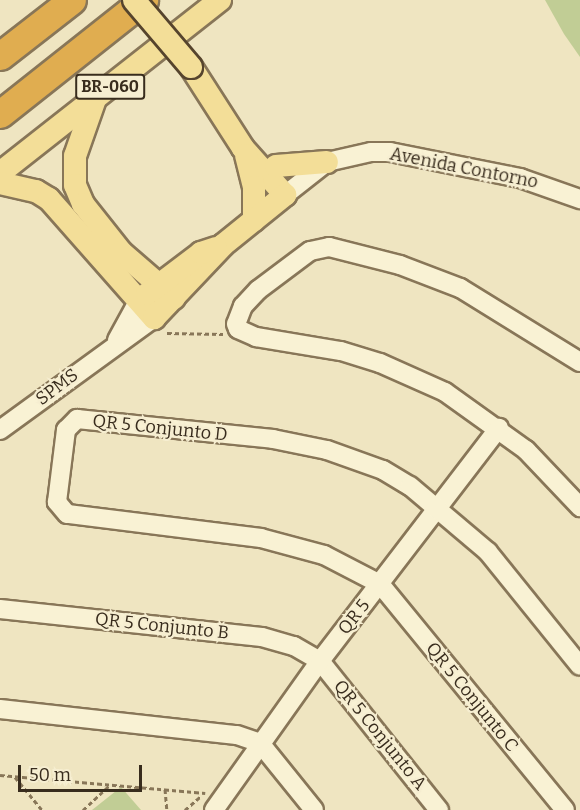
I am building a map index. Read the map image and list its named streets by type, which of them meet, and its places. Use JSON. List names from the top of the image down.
{
  "streets": {
    "main road": ["BR-060"],
    "street": [
      "Avenida Contorno",
      "SPMS",
      "QR 5 Conjunto D",
      "QR 5",
      "QR 5 Conjunto B",
      "QR 5 Conjunto C",
      "QR 5 Conjunto A"
    ]
  },
  "crossings": [
    ["QR 5 Conjunto D", "QR 5"],
    ["QR 5 Conjunto D", "QR 5 Conjunto C"],
    ["QR 5", "QR 5 Conjunto B"],
    ["QR 5", "QR 5 Conjunto C"],
    ["QR 5", "QR 5 Conjunto A"],
    ["QR 5 Conjunto B", "QR 5 Conjunto A"]
  ],
  "scale_bar": "50 m"
}
